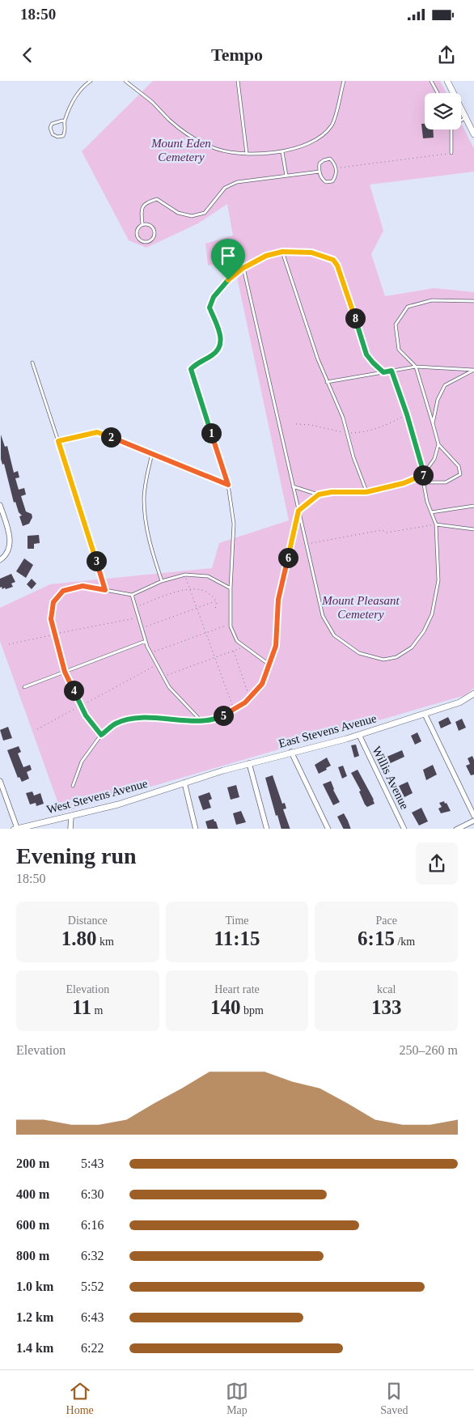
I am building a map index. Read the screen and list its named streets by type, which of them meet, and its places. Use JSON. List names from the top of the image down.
{
  "streets": {
    "street": ["East Stevens Avenue", "Willis Avenue", "West Stevens Avenue"]
  },
  "crossings": [
    ["East Stevens Avenue", "Willis Avenue"],
    ["East Stevens Avenue", "West Stevens Avenue"]
  ],
  "parks": ["Mount Eden Cemetery", "Mount Pleasant Cemetery"],
  "page": {
    "status": "18:50",
    "header": "Tempo",
    "pins": [
      "8",
      "1",
      "2",
      "7",
      "6",
      "3",
      "4",
      "5"
    ],
    "heading": ["Evening run", "18:50"],
    "stats": [
      ["Distance", "1.80 km"],
      ["Time", "11:15"],
      ["Pace", "6:15 /km"],
      ["Elevation", "11 m"],
      ["Heart rate", "140 bpm"],
      ["kcal", "133"]
    ],
    "chart": ["Elevation", "250–260 m"],
    "list": [
      {
        "name": "200 m",
        "note": "5:43"
      },
      {
        "name": "400 m",
        "note": "6:30"
      },
      {
        "name": "600 m",
        "note": "6:16"
      },
      {
        "name": "800 m",
        "note": "6:32"
      },
      {
        "name": "1.0 km",
        "note": "5:52"
      },
      {
        "name": "1.2 km",
        "note": "6:43"
      },
      {
        "name": "1.4 km",
        "note": "6:22"
      }
    ],
    "tabs": ["Home", "Map", "Saved"]
  }
}
